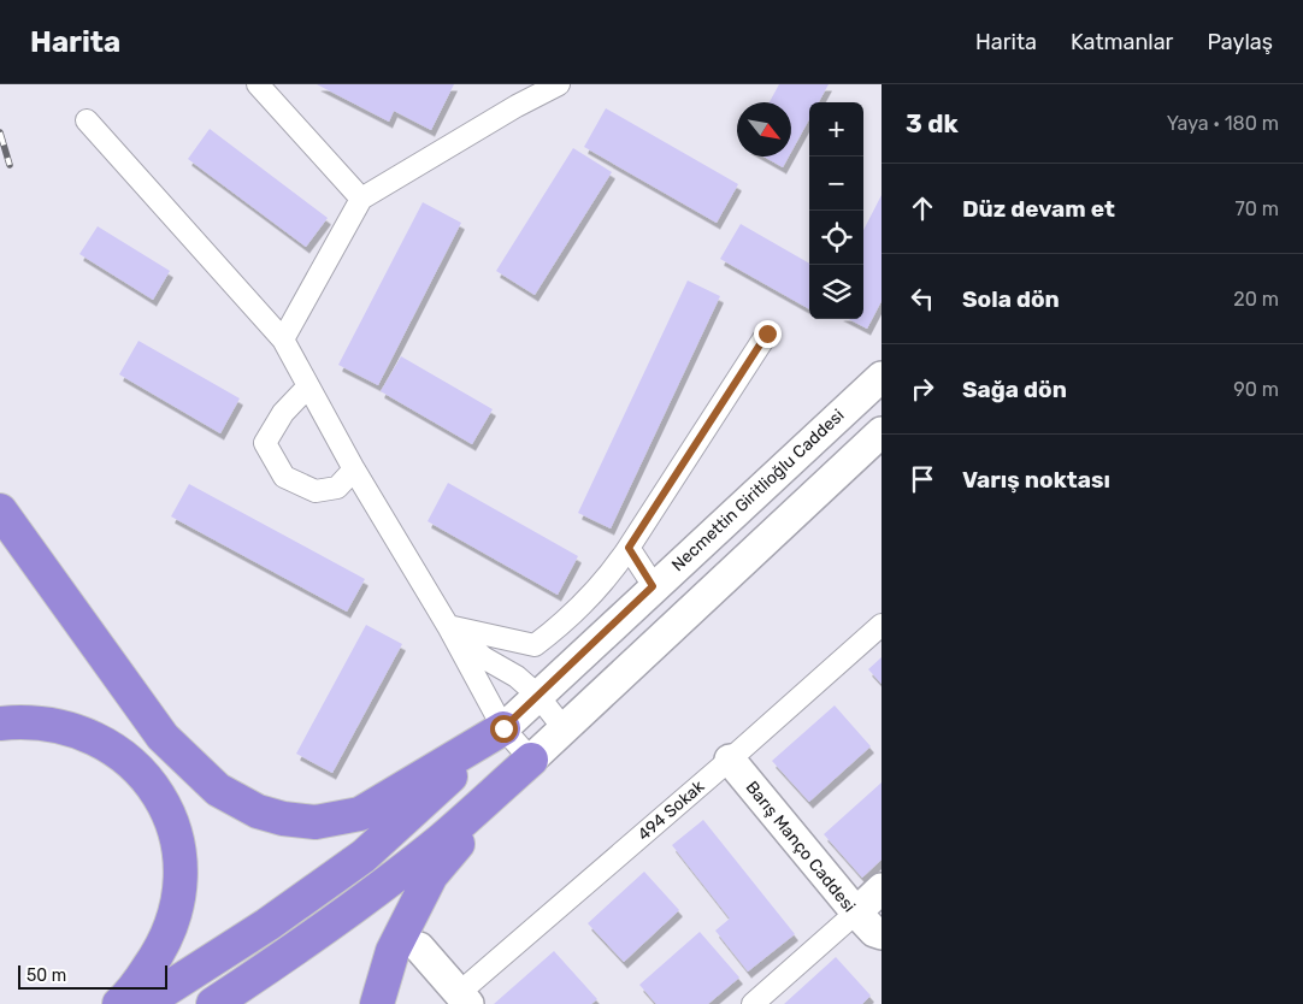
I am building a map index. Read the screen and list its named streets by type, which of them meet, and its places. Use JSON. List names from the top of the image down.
{
  "streets": {
    "street": ["Necmettin Giritlioğlu Caddesi", "494 Sokak", "Barış Manço Caddesi"]
  },
  "crossings": [
    ["494 Sokak", "Barış Manço Caddesi"]
  ],
  "scale_bar": "50 m",
  "north": "bottom right",
  "page": {
    "header": "Harita",
    "nav": ["Harita", "Katmanlar", "Paylaş"],
    "heading": ["3 dk", "Yaya · 180 m"],
    "map_buttons": ["+", "−"],
    "list": [
      ["Düz devam et", "70 m"],
      ["Sola dön", "20 m"],
      ["Sağa dön", "90 m"],
      "Varış noktası"
    ],
    "scale": "50 m"
  }
}
